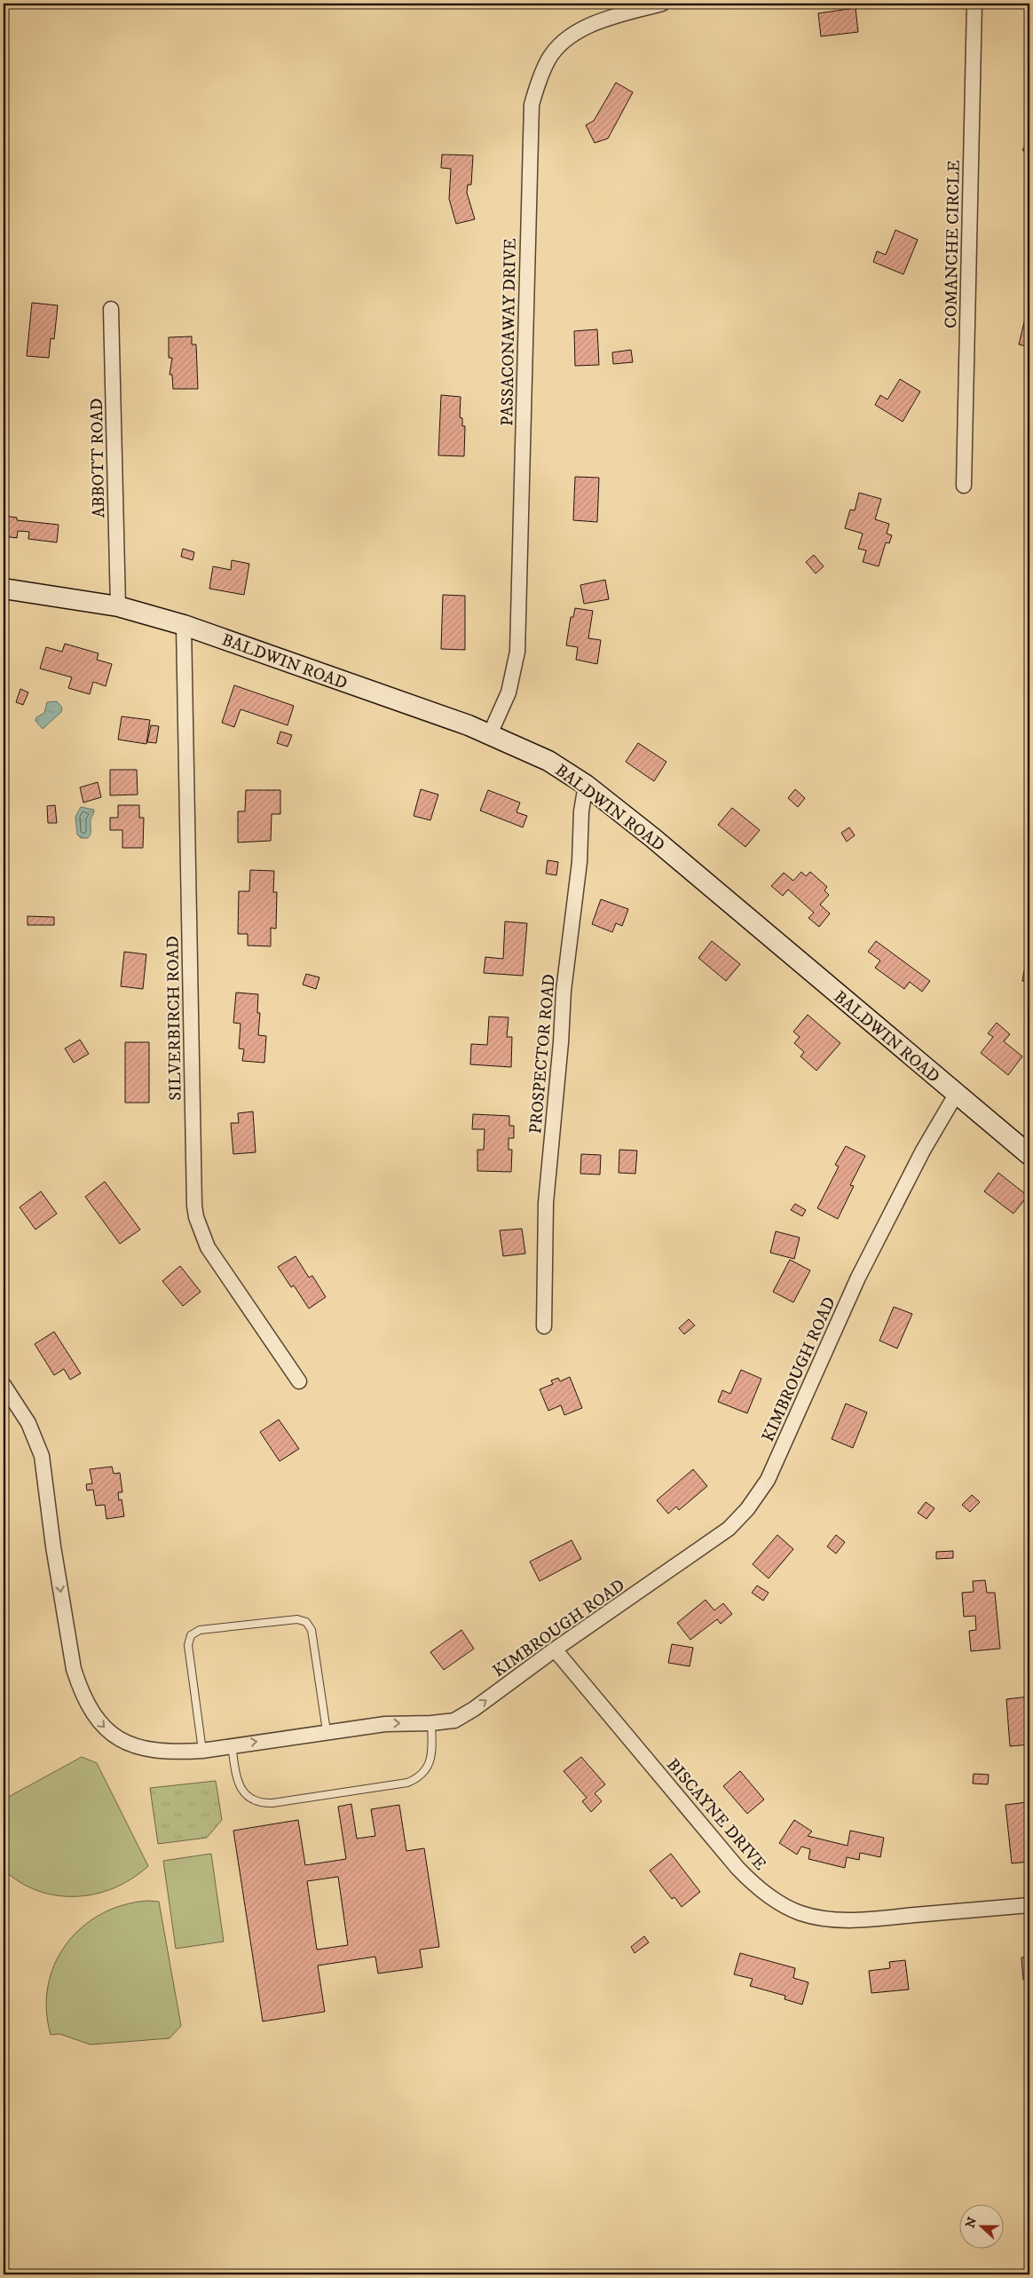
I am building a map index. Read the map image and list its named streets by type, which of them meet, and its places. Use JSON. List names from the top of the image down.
{
  "streets": {
    "street": [
      "COMANCHE CIRCLE",
      "PASSACONAWAY DRIVE",
      "ABBOTT ROAD",
      "BALDWIN ROAD",
      "SILVERBIRCH ROAD",
      "PROSPECTOR ROAD",
      "KIMBROUGH ROAD",
      "BISCAYNE DRIVE"
    ]
  },
  "crossings": [
    ["PASSACONAWAY DRIVE", "BALDWIN ROAD"],
    ["ABBOTT ROAD", "BALDWIN ROAD"],
    ["BALDWIN ROAD", "SILVERBIRCH ROAD"],
    ["BALDWIN ROAD", "PROSPECTOR ROAD"],
    ["BALDWIN ROAD", "KIMBROUGH ROAD"],
    ["KIMBROUGH ROAD", "BISCAYNE DRIVE"]
  ],
  "north": "left"
}
